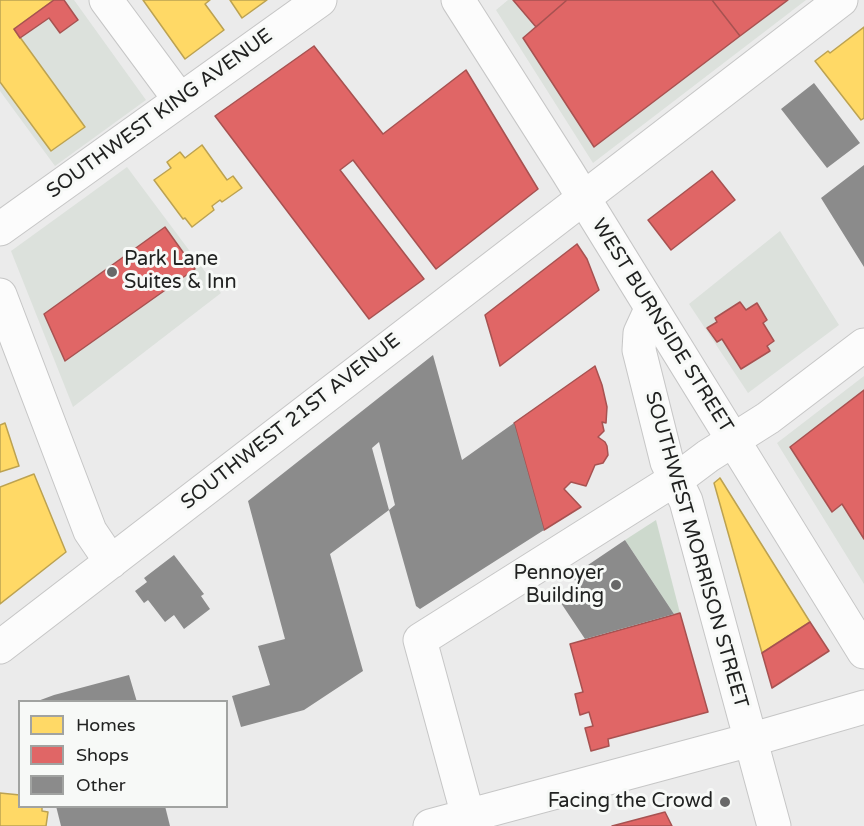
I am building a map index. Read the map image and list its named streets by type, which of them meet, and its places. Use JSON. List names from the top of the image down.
{
  "streets": {
    "street": [
      "SOUTHWEST KING AVENUE",
      "WEST BURNSIDE STREET",
      "SOUTHWEST 21ST AVENUE",
      "SOUTHWEST MORRISON STREET"
    ]
  },
  "crossings": [
    ["WEST BURNSIDE STREET", "SOUTHWEST 21ST AVENUE"],
    ["WEST BURNSIDE STREET", "SOUTHWEST MORRISON STREET"]
  ],
  "places": ["Park Lane Suites & Inn", "Pennoyer Building", "Facing the Crowd"],
  "legend": ["Homes", "Shops", "Other"]
}
